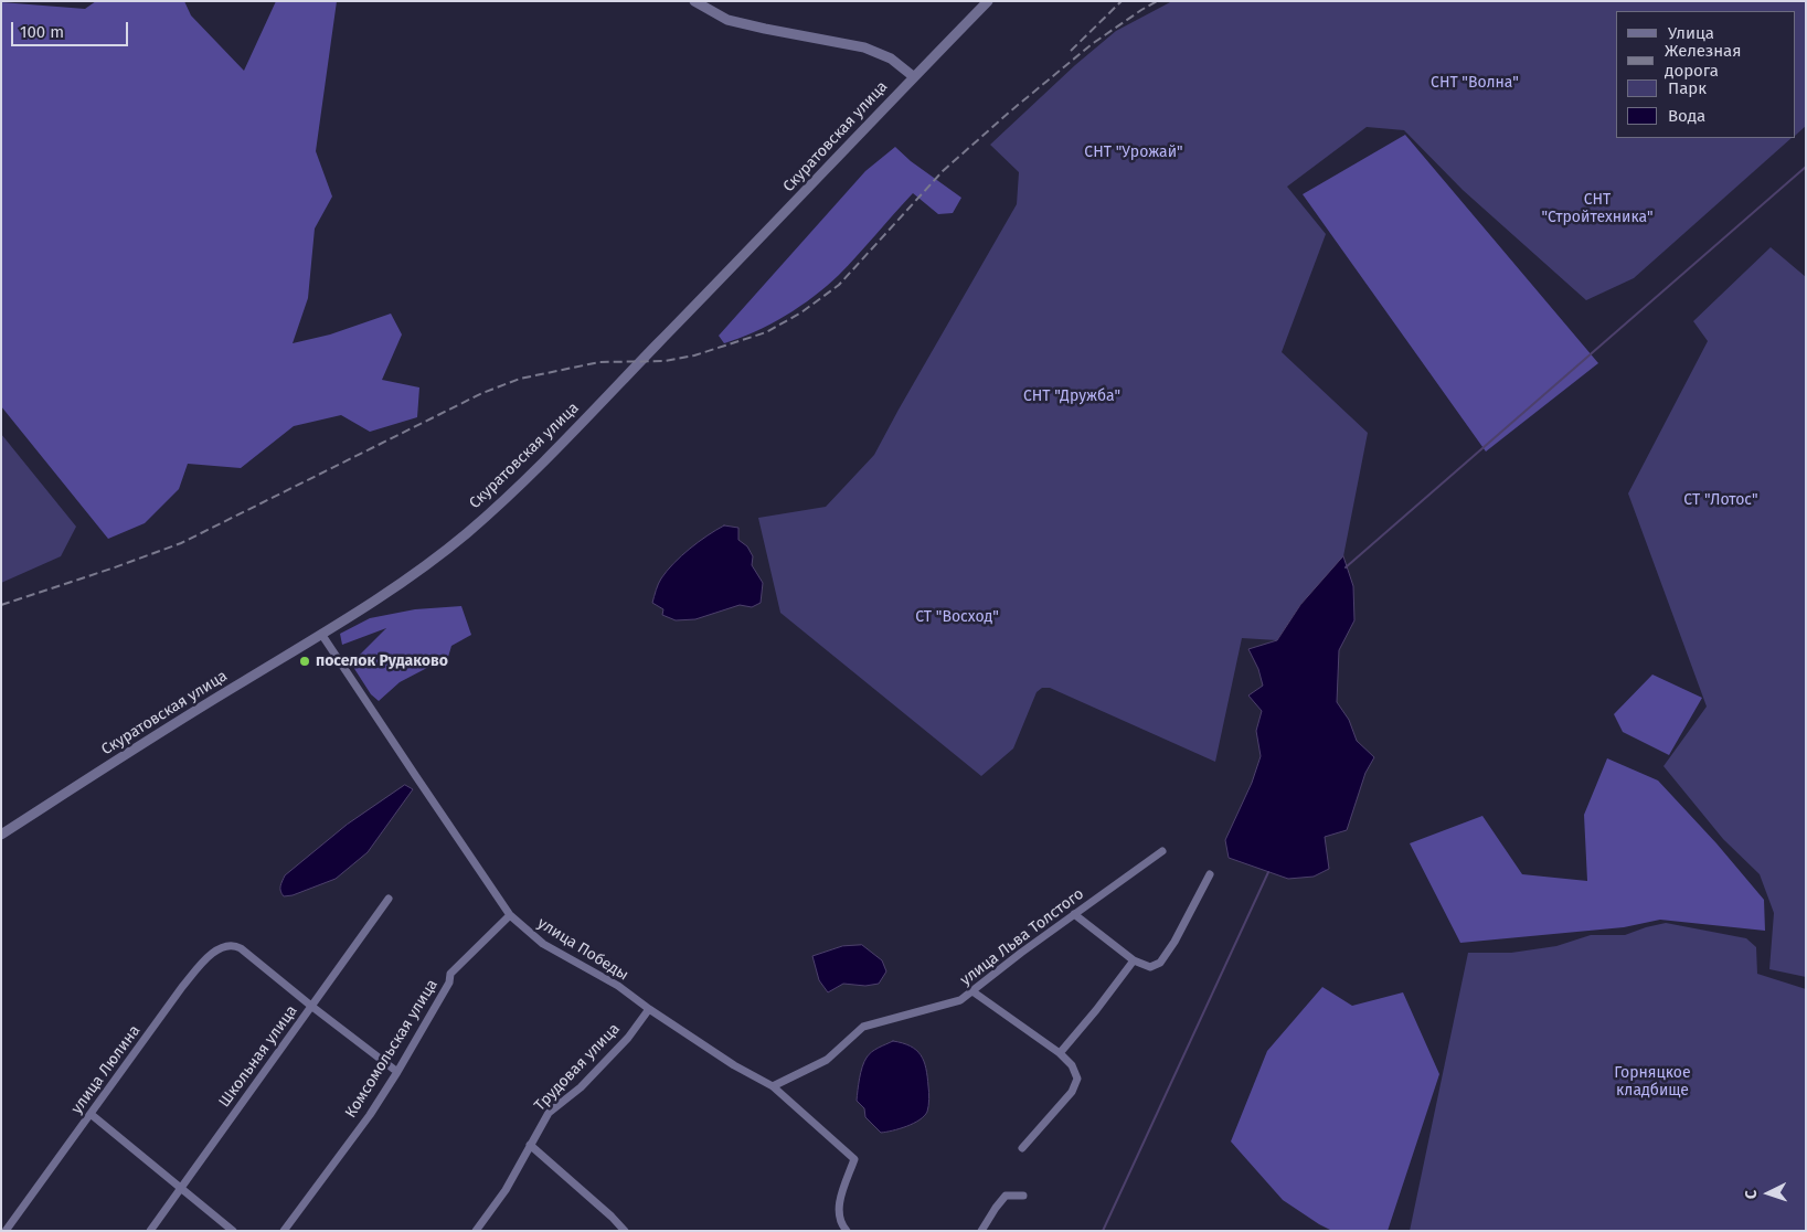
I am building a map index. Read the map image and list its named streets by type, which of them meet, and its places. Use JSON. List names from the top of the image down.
{
  "streets": {
    "street": [
      "Скуратовская улица",
      "улица Льва Толстого",
      "улица Победы",
      "Комсомольская улица",
      "Школьная улица",
      "Трудовая улица",
      "улица Люлина"
    ]
  },
  "crossings": [
    ["Скуратовская улица", "улица Победы"],
    ["улица Льва Толстого", "улица Победы"],
    ["улица Победы", "Комсомольская улица"],
    ["улица Победы", "Трудовая улица"],
    ["Школьная улица", "улица Люлина"]
  ],
  "parks": [
    "СНТ \"Волна\"",
    "СНТ \"Урожай\"",
    "СНТ \"Стройтехника\"",
    "СНТ \"Дружба\"",
    "СТ \"Лотос\"",
    "СТ \"Восход\"",
    "Горняцкое кладбище"
  ],
  "places": ["поселок Рудаково"],
  "legend": [
    "Улица",
    "Железная дорога",
    "Парк",
    "Вода"
  ],
  "scale_bar": "100 m",
  "north": "left"
}
